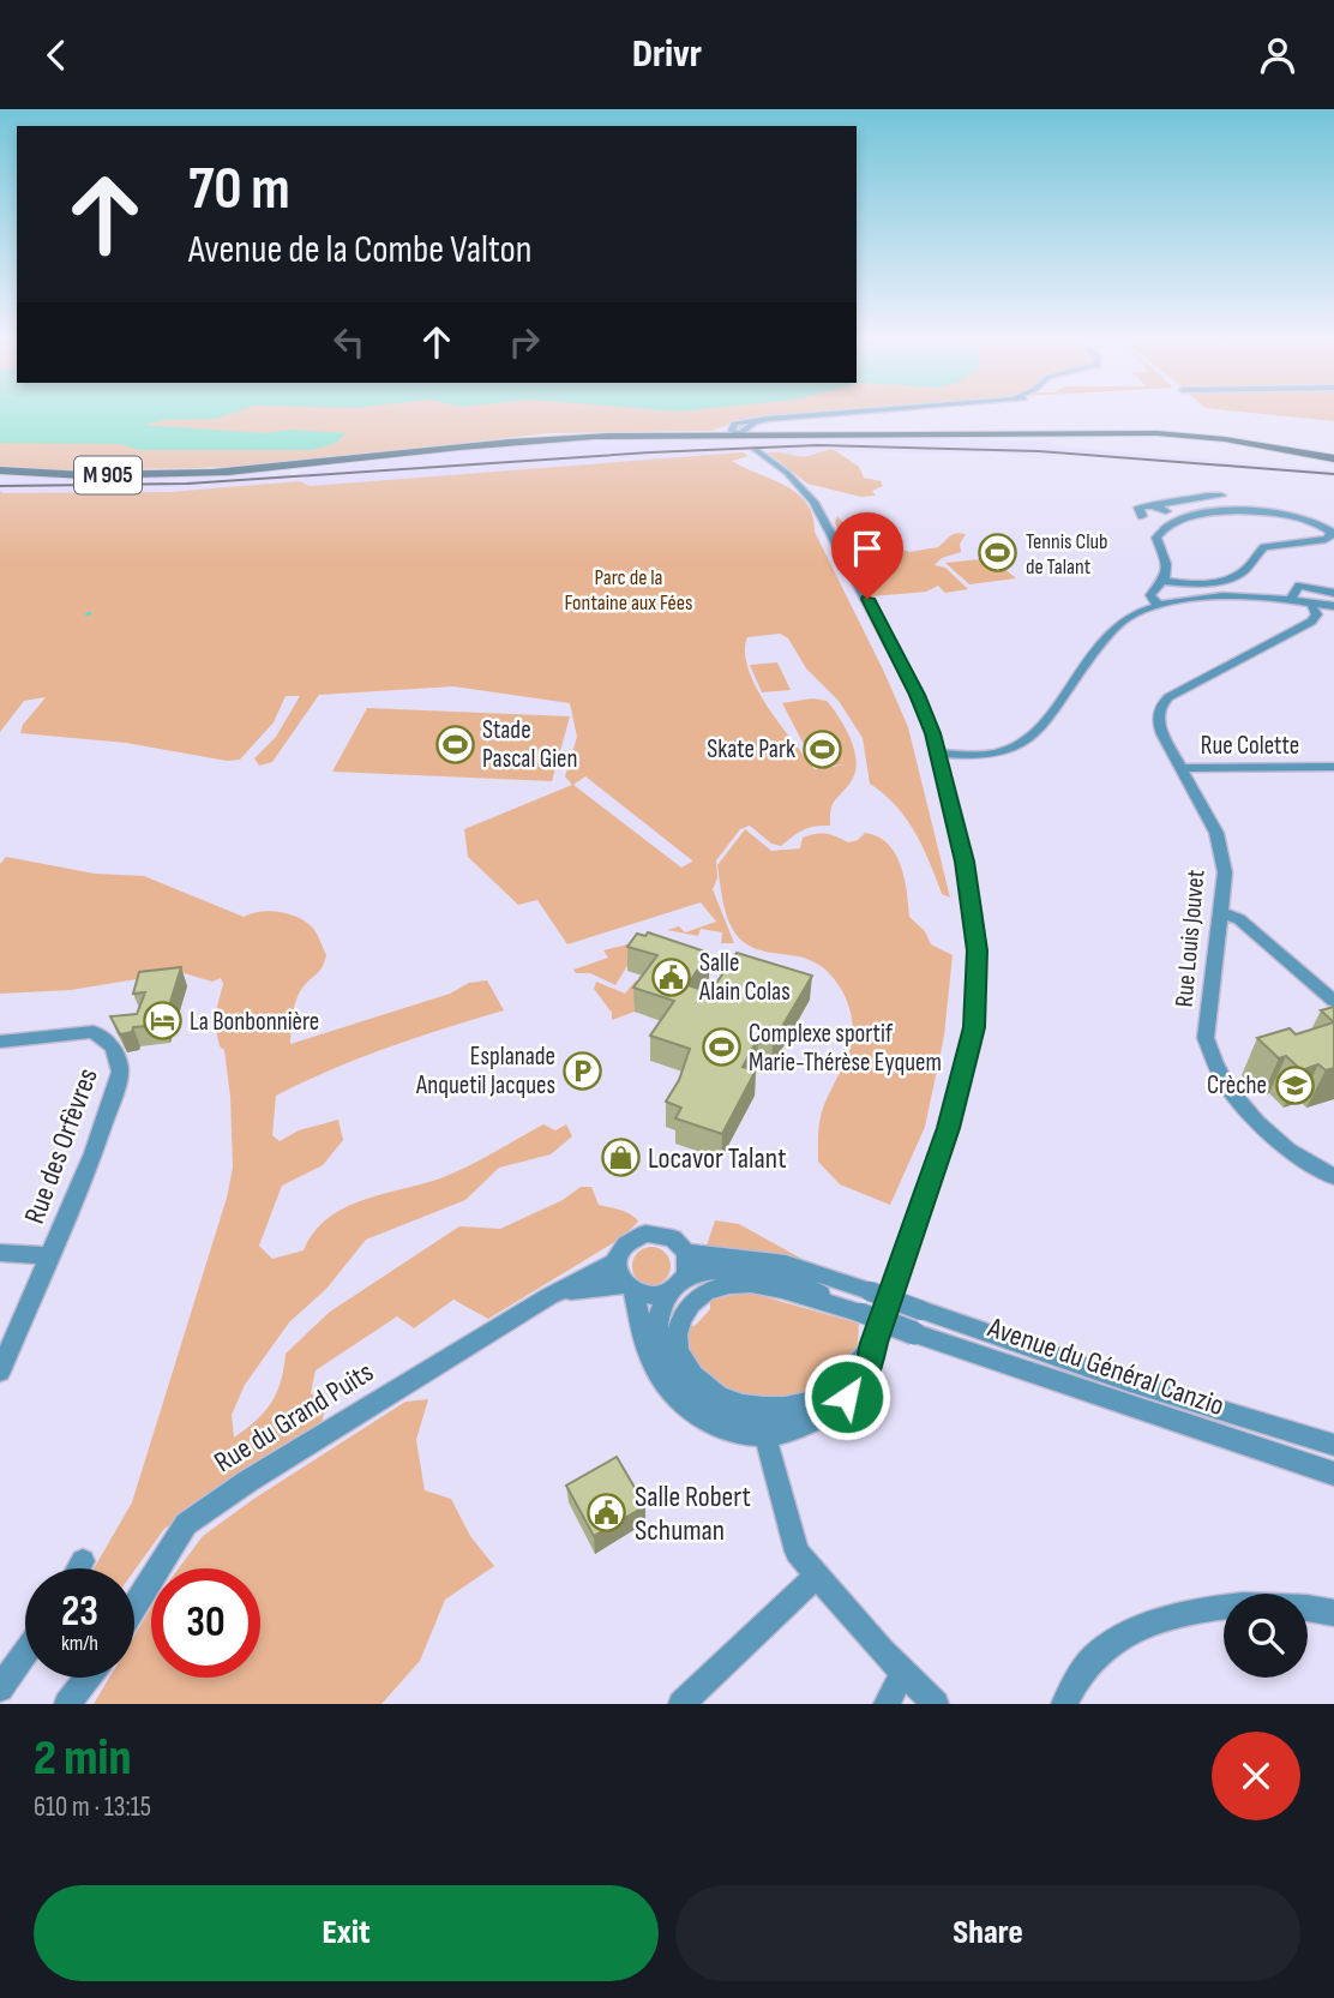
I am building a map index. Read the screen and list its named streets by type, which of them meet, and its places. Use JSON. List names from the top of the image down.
{
  "streets": {
    "main road": ["M 905"],
    "street": [
      "Rue Colette",
      "Rue Louis Jouvet",
      "Rue des Orfèvres",
      "Avenue du Général Canzio",
      "Rue du Grand Puits"
    ]
  },
  "crossings": [
    ["Rue Colette", "Rue Louis Jouvet"],
    ["Avenue du Général Canzio", "Rue du Grand Puits"]
  ],
  "parks": ["Parc de la Fontaine aux Fées"],
  "places": {
    "sports": [
      "Tennis Club de Talant",
      "Stade Pascal Gien",
      "Skate Park",
      "Complexe sportif Marie-Thérèse Eyquem"
    ],
    "public building": ["Salle Alain Colas", "Salle Robert Schuman"],
    "hotel": ["La Bonbonnière"],
    "parking": ["Esplanade Anquetil Jacques"],
    "school or university": ["Crèche"],
    "shop": ["Locavor Talant"]
  },
  "page": {
    "header": "Drivr",
    "turn": ["70 m", "Avenue de la Combe Valton"],
    "speed": "23 km/h",
    "limit": "30",
    "heading": ["2 min", "610 m · 13:15"],
    "buttons": ["Exit", "Share"]
  }
}
